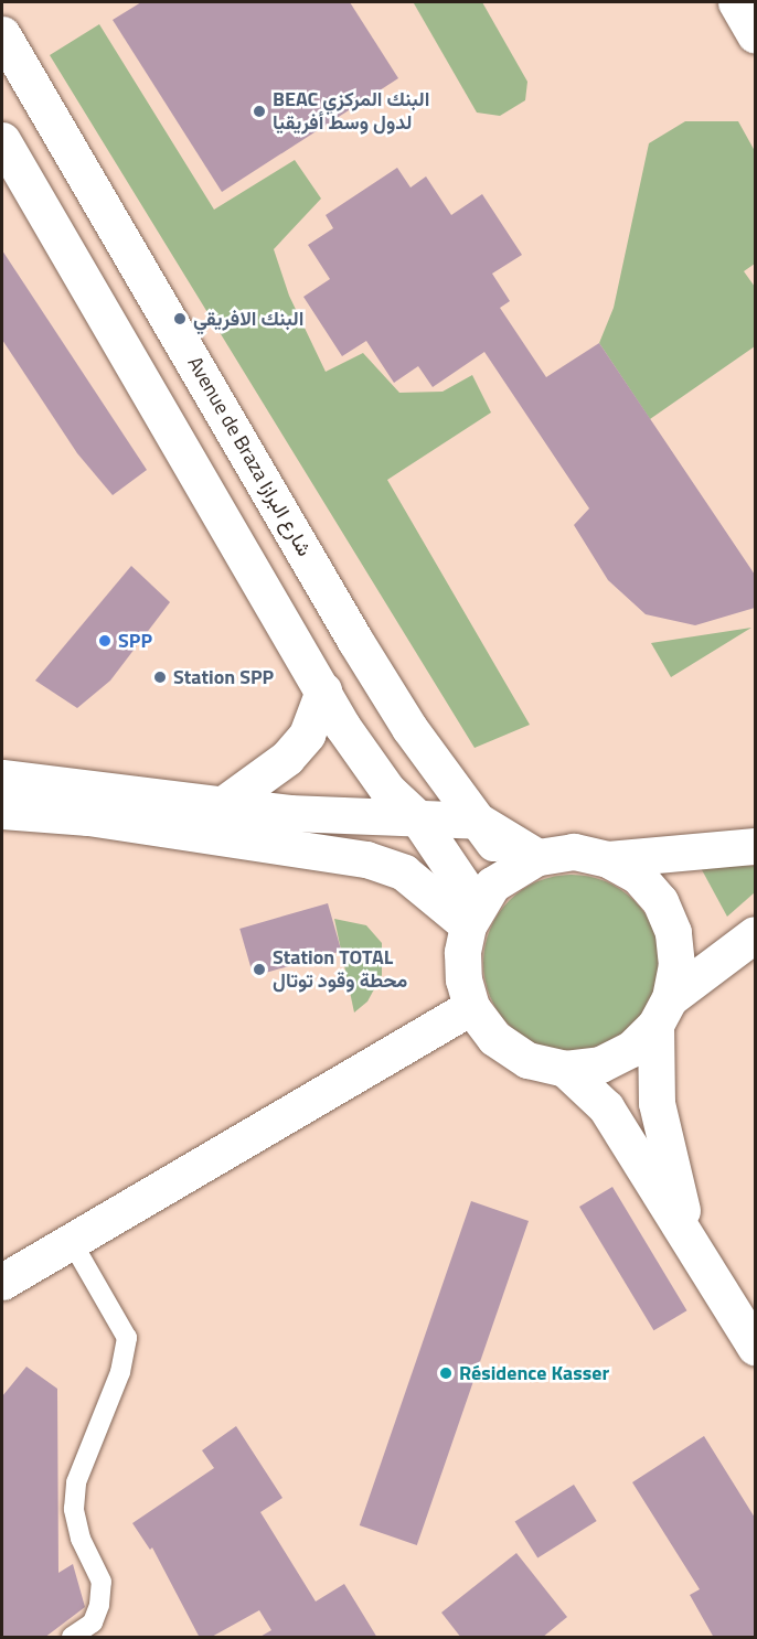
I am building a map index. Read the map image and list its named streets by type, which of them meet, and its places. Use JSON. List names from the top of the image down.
{
  "streets": {
    "main road": ["Avenue de Braza شارع البرازا"]
  },
  "places": [
    "BEAC البنك المركزي لدول وسط أفريقيا",
    "البنك الافريقي",
    "SPP",
    "Station SPP",
    "Station TOTAL محطة وقود توتال",
    "Résidence Kasser"
  ]
}
